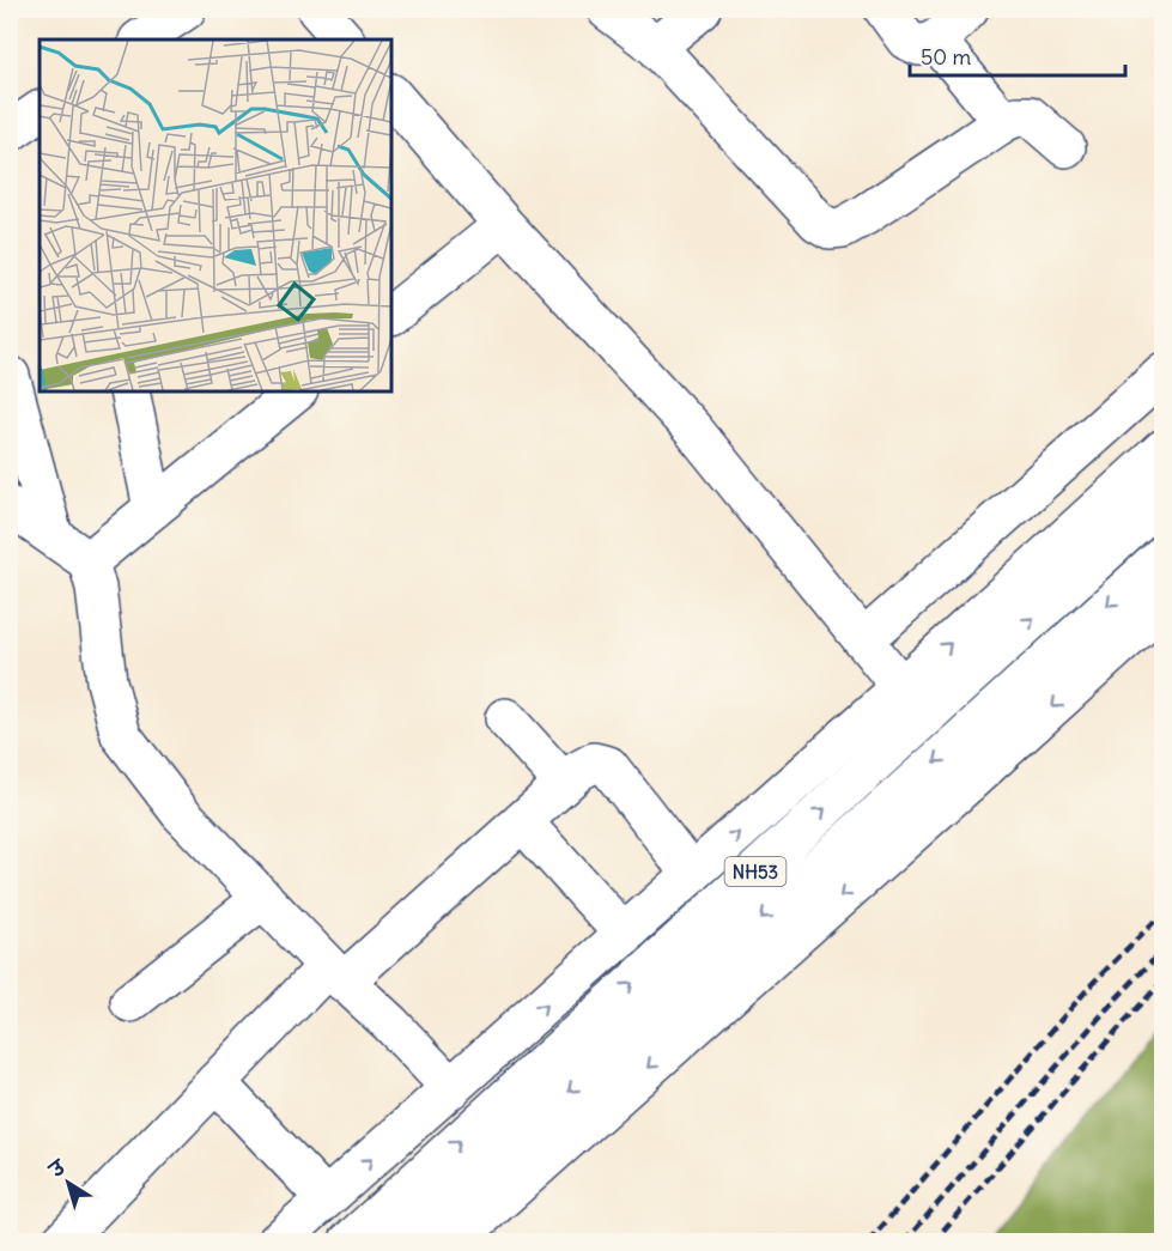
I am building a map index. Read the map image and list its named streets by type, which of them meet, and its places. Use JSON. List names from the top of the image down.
{
  "streets": {
    "main road": ["NH53"]
  },
  "scale_bar": "50 m",
  "north": "top left"
}
